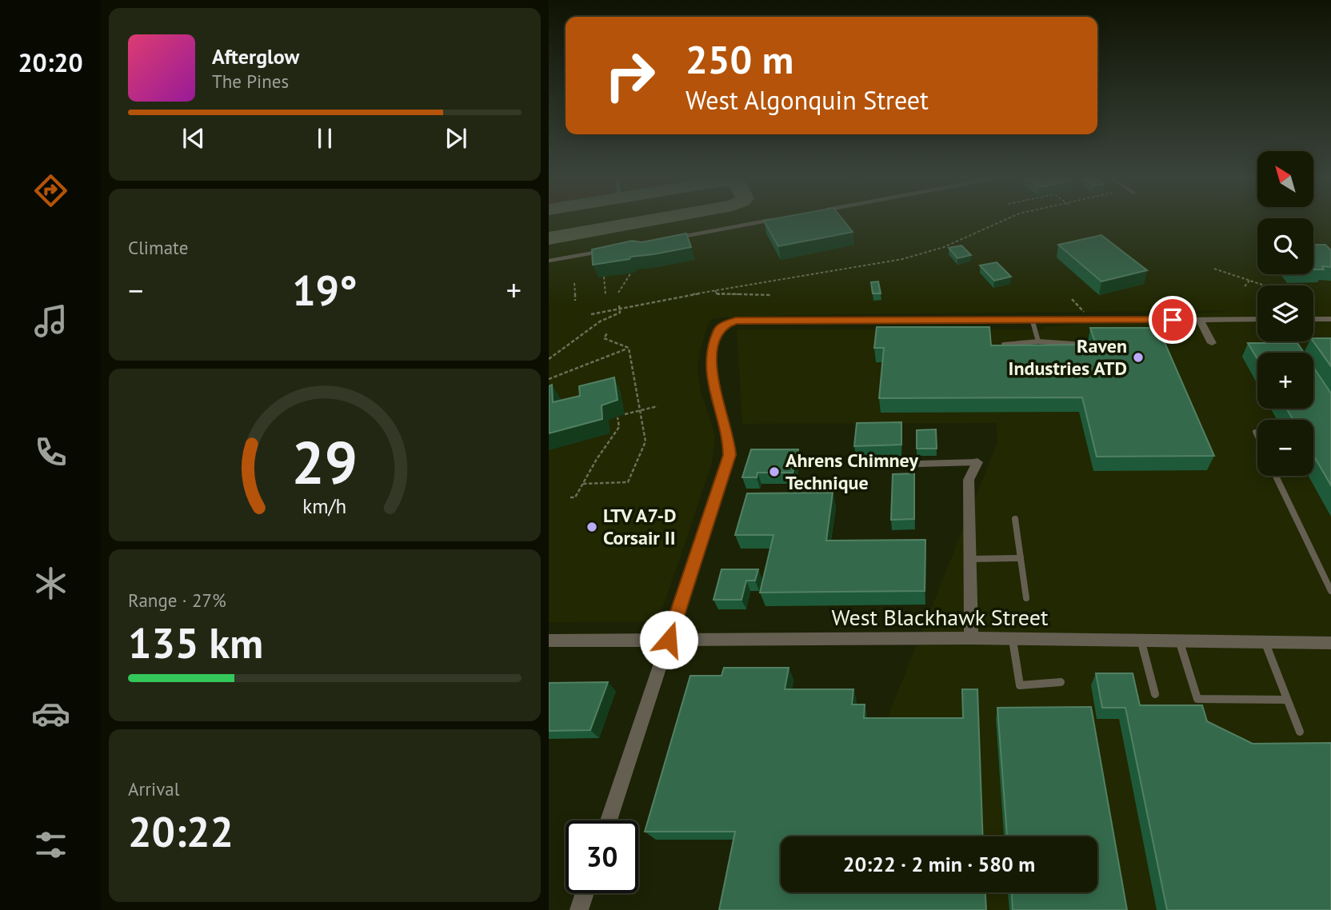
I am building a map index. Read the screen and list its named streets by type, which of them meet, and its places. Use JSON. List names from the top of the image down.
{
  "streets": {
    "street": ["West Blackhawk Street"]
  },
  "places": ["Raven Industries ATD", "Ahrens Chimney Technique", "LTV A7-D Corsair II"],
  "north": "top left",
  "page": {
    "tabs": "20:20",
    "turn": ["250 m", "West Algonquin Street"],
    "song": ["Afterglow", "The Pines"],
    "map_buttons": ["+", "−"],
    "tile": [
      "Climate",
      ["Range · 27%", "135 km"],
      ["Arrival", "20:22"]
    ],
    "heat": ["−", "19°", "+"],
    "limit": "30",
    "trip": "20:22 · 2 min · 580 m",
    "gauge": ["29", "km/h"]
  }
}
